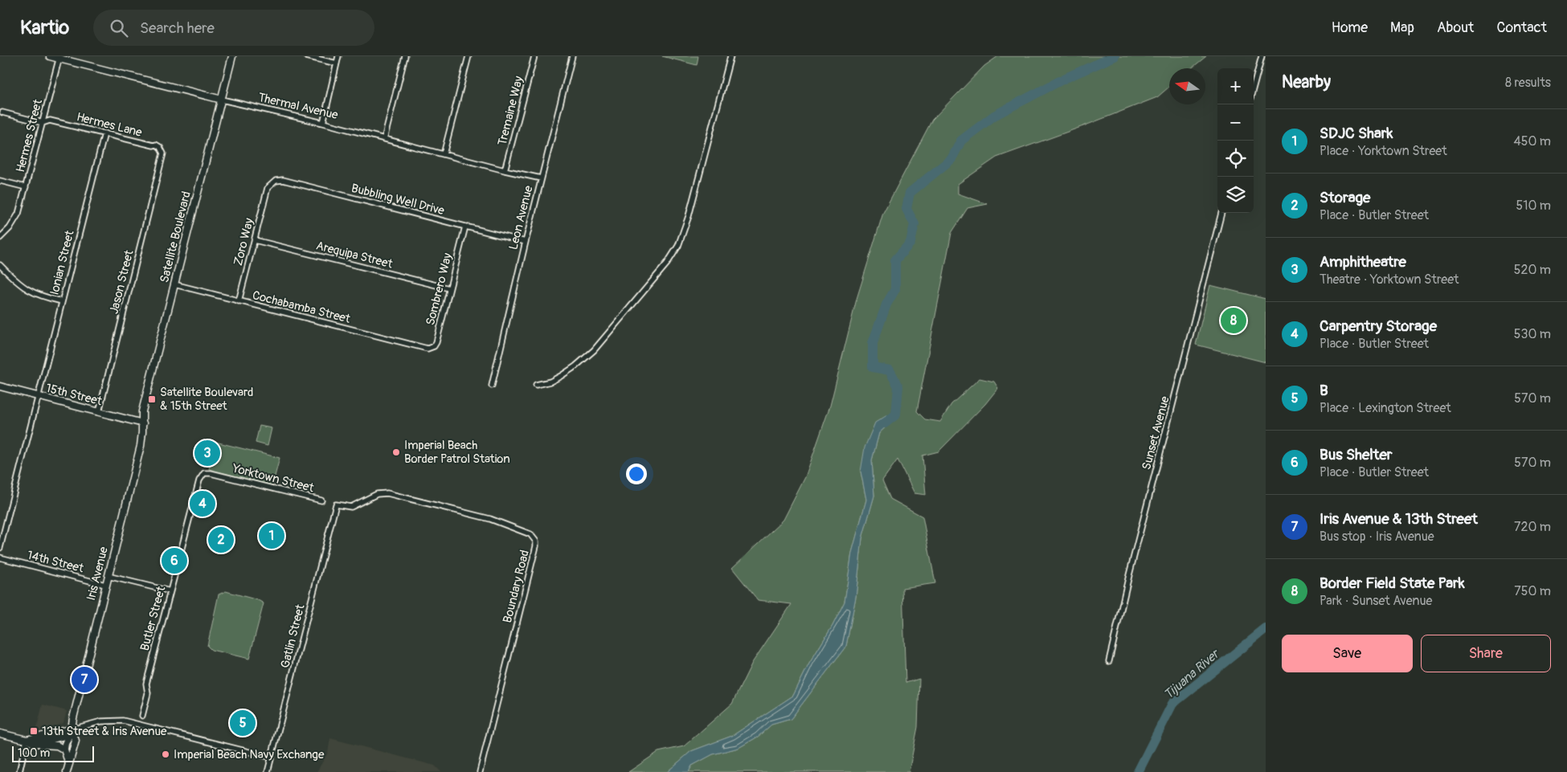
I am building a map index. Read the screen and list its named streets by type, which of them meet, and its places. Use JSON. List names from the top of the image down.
{
  "streets": {
    "street": [
      "Thermal Avenue",
      "Tremaine Way",
      "Hermes Lane",
      "Hermes Street",
      "Bubbling Well Drive",
      "Leon Avenue",
      "Satellite Boulevard",
      "Zoro Way",
      "Arequipa Street",
      "Ionian Street",
      "Jason Street",
      "Sombrero Way",
      "Cochabamba Street",
      "15th Street",
      "Sunset Avenue",
      "Yorktown Street",
      "14th Street",
      "Iris Avenue",
      "Boundary Road",
      "Butler Street",
      "Gatlin Street"
    ]
  },
  "crossings": [
    ["Thermal Avenue", "Tremaine Way"],
    ["Thermal Avenue", "Hermes Street"],
    ["Thermal Avenue", "Leon Avenue"],
    ["Thermal Avenue", "Satellite Boulevard"],
    ["Hermes Lane", "Hermes Street"],
    ["Hermes Lane", "Ionian Street"],
    ["Hermes Lane", "Jason Street"],
    ["Bubbling Well Drive", "Leon Avenue"],
    ["Bubbling Well Drive", "Zoro Way"],
    ["Bubbling Well Drive", "Sombrero Way"],
    ["Satellite Boulevard", "Cochabamba Street"],
    ["Satellite Boulevard", "15th Street"],
    ["Satellite Boulevard", "Iris Avenue"],
    ["Zoro Way", "Arequipa Street"],
    ["Zoro Way", "Cochabamba Street"],
    ["Arequipa Street", "Sombrero Way"],
    ["Ionian Street", "15th Street"],
    ["Jason Street", "15th Street"],
    ["Sombrero Way", "Cochabamba Street"],
    ["15th Street", "Iris Avenue"],
    ["Yorktown Street", "Butler Street"],
    ["14th Street", "Iris Avenue"],
    ["Boundary Road", "Gatlin Street"]
  ],
  "water": ["Tijuana River"],
  "places": {
    "transit": ["Satellite Boulevard & 15th Street", "13th Street & Iris Avenue"],
    "other": ["Imperial Beach Border Patrol Station", "Imperial Beach Navy Exchange"]
  },
  "scale_bar": "100 m",
  "north": "left",
  "page": {
    "header": "Kartio",
    "search": "Search here",
    "nav": [
      "Home",
      "Map",
      "About",
      "Contact"
    ],
    "heading": ["Nearby", "8 results"],
    "map_buttons": ["+", "−"],
    "list": [
      {
        "mark": "1",
        "name": "SDJC Shark",
        "note": "Place · Yorktown Street",
        "value": "450 m"
      },
      {
        "mark": "2",
        "name": "Storage",
        "note": "Place · Butler Street",
        "value": "510 m"
      },
      {
        "mark": "3",
        "name": "Amphitheatre",
        "note": "Theatre · Yorktown Street",
        "value": "520 m"
      },
      {
        "mark": "4",
        "name": "Carpentry Storage",
        "note": "Place · Butler Street",
        "value": "530 m"
      },
      {
        "mark": "5",
        "name": "B",
        "note": "Place · Lexington Street",
        "value": "570 m"
      },
      {
        "mark": "6",
        "name": "Bus Shelter",
        "note": "Place · Butler Street",
        "value": "570 m"
      },
      {
        "mark": "7",
        "name": "Iris Avenue & 13th Street",
        "note": "Bus stop · Iris Avenue",
        "value": "720 m"
      },
      {
        "mark": "8",
        "name": "Border Field State Park",
        "note": "Park · Sunset Avenue",
        "value": "750 m"
      }
    ],
    "pins": [
      "8",
      "3",
      "4",
      "1",
      "2",
      "6",
      "7",
      "5"
    ],
    "buttons": ["Save", "Share"],
    "scale": "100 m"
  }
}
